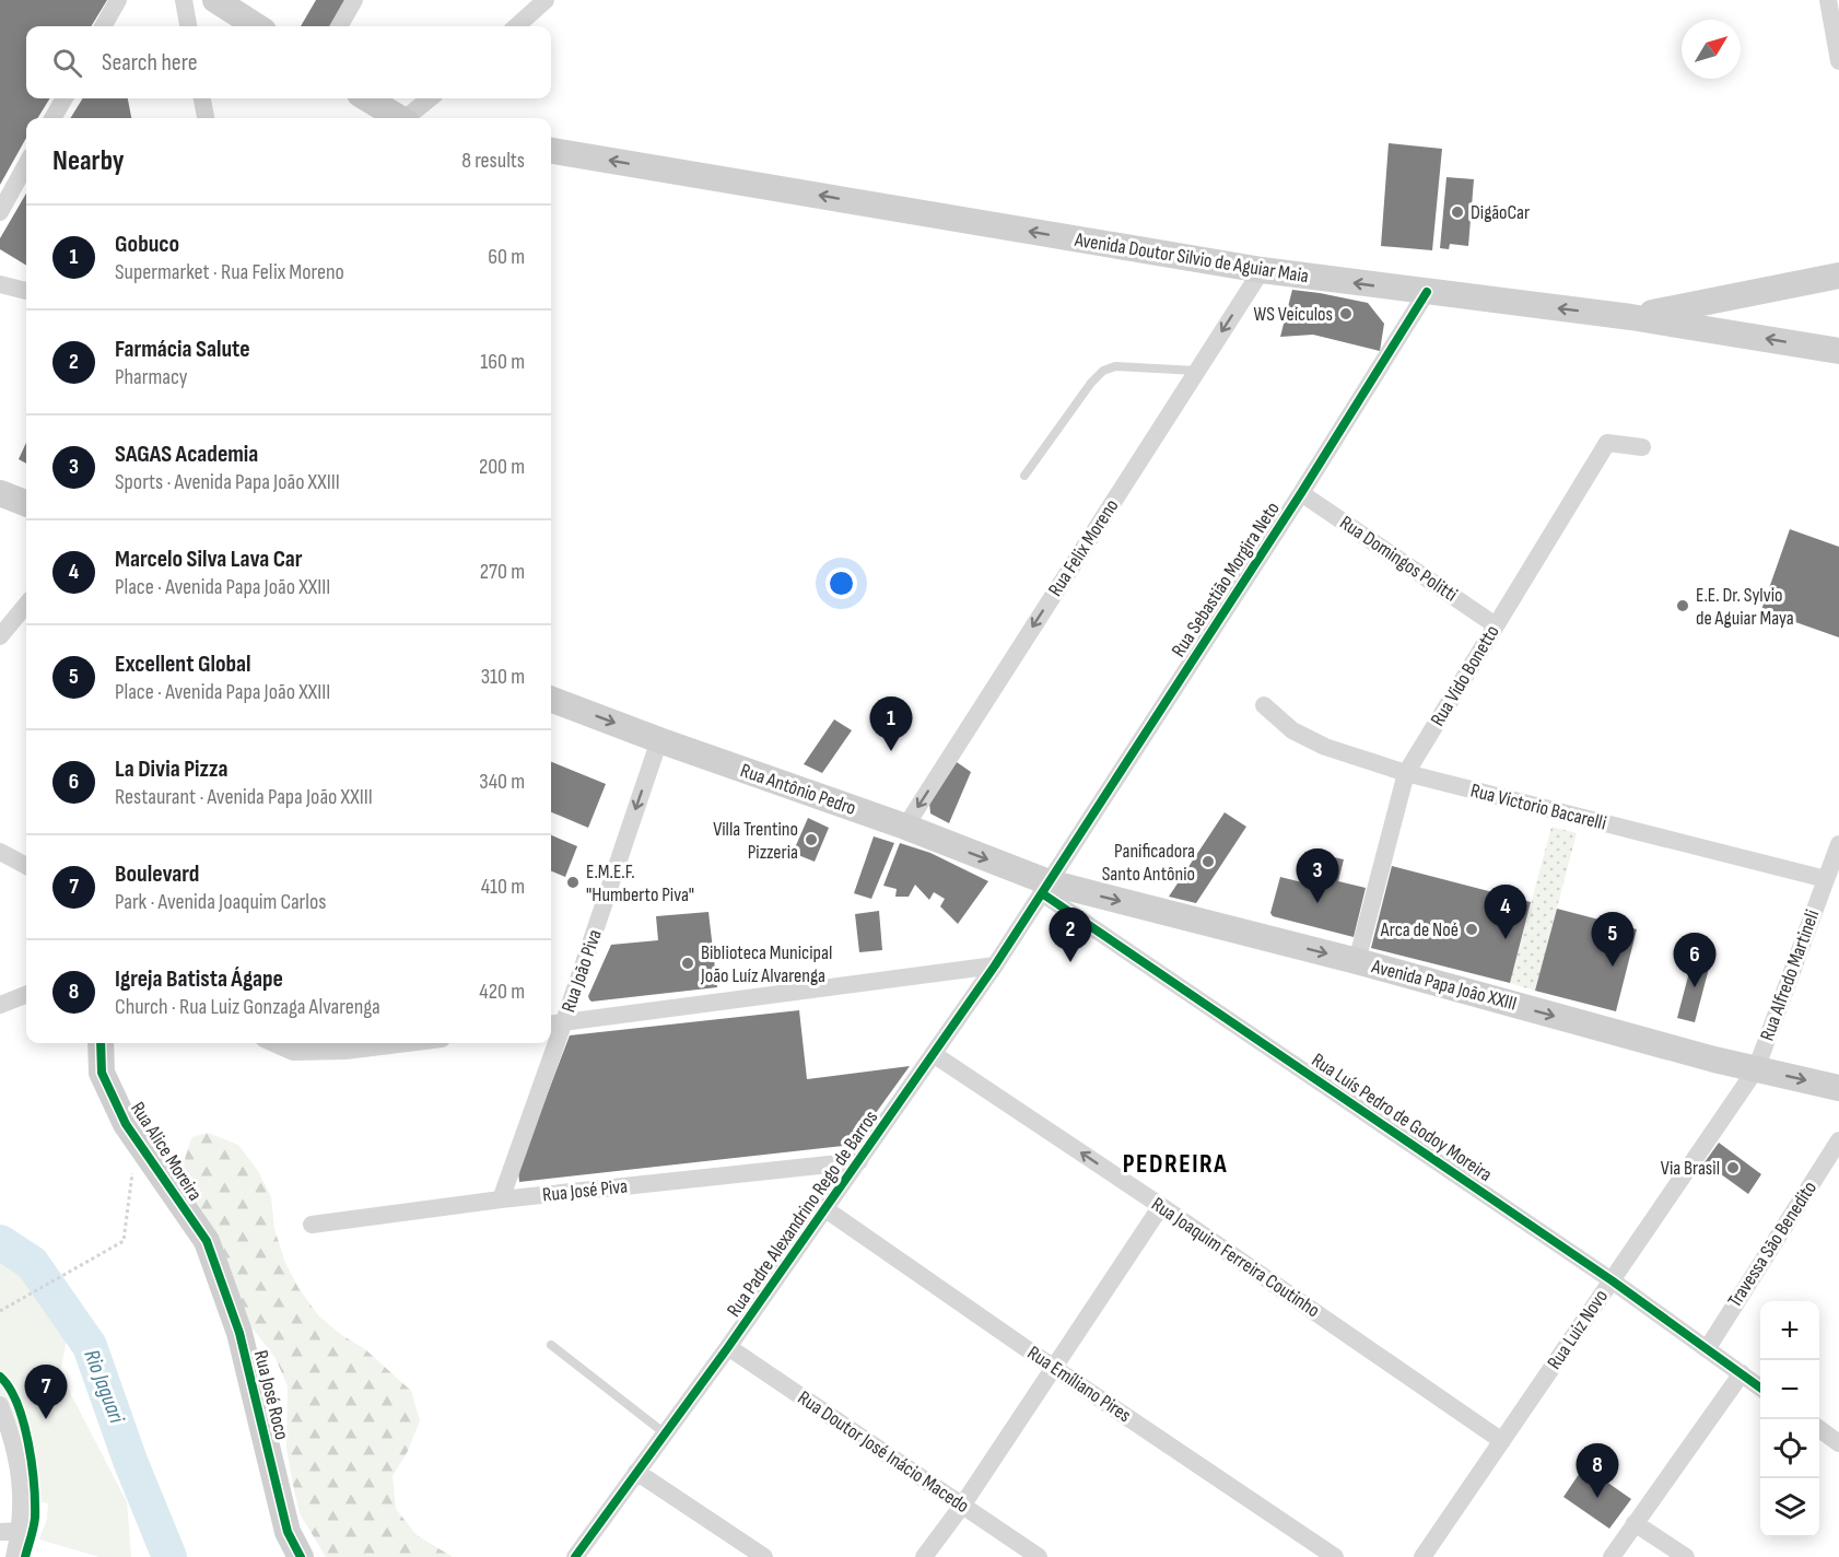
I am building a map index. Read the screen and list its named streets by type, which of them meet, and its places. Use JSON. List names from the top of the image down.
{
  "streets": {
    "main road": [
      "Avenida Doutor Silvio de Aguiar Maia",
      "Rua Antônio Pedro",
      "Avenida Papa João XXIII",
      "Rua Alice Moreira",
      "Rua José Roco"
    ],
    "street": [
      "Rua Felix Moreno",
      "Rua Domingos Politti",
      "Rua Sebastião Morgira Neto",
      "Rua Vido Bonetto",
      "Rua Victorio Bacarelli",
      "Rua João Piva",
      "Rua Alfredo Martineli",
      "Rua Luís Pedro de Godoy Moreira",
      "Rua José Piva",
      "Rua Padre Alexandrino Rego de Barros",
      "Travessa São Benedito",
      "Rua Joaquim Ferreira Coutinho",
      "Rua Luiz Novo",
      "Rua Emíliano Pires",
      "Rua Doutor José Inácio Macedo"
    ]
  },
  "crossings": [
    ["Avenida Doutor Silvio de Aguiar Maia", "Rua Felix Moreno"],
    ["Avenida Doutor Silvio de Aguiar Maia", "Rua Sebastião Morgira Neto"],
    ["Rua Felix Moreno", "Rua Antônio Pedro"],
    ["Rua Domingos Politti", "Rua Sebastião Morgira Neto"],
    ["Rua Domingos Politti", "Rua Vido Bonetto"],
    ["Rua Sebastião Morgira Neto", "Rua Antônio Pedro"],
    ["Rua Sebastião Morgira Neto", "Avenida Papa João XXIII"],
    ["Rua Sebastião Morgira Neto", "Rua Luís Pedro de Godoy Moreira"],
    ["Rua Sebastião Morgira Neto", "Rua Padre Alexandrino Rego de Barros"],
    ["Rua Vido Bonetto", "Rua Victorio Bacarelli"],
    ["Rua Vido Bonetto", "Avenida Papa João XXIII"],
    ["Rua Antônio Pedro", "Rua João Piva"],
    ["Rua Antônio Pedro", "Avenida Papa João XXIII"],
    ["Rua Antônio Pedro", "Rua Luís Pedro de Godoy Moreira"],
    ["Rua Antônio Pedro", "Rua Padre Alexandrino Rego de Barros"],
    ["Rua Victorio Bacarelli", "Rua Alfredo Martineli"],
    ["Rua João Piva", "Rua José Piva"],
    ["Rua Alfredo Martineli", "Avenida Papa João XXIII"],
    ["Rua Alfredo Martineli", "Rua Luiz Novo"],
    ["Avenida Papa João XXIII", "Rua Luís Pedro de Godoy Moreira"],
    ["Avenida Papa João XXIII", "Rua Padre Alexandrino Rego de Barros"],
    ["Avenida Papa João XXIII", "Rua Luiz Novo"],
    ["Rua Luís Pedro de Godoy Moreira", "Rua Padre Alexandrino Rego de Barros"],
    ["Rua Luís Pedro de Godoy Moreira", "Travessa São Benedito"],
    ["Rua Luís Pedro de Godoy Moreira", "Rua Luiz Novo"],
    ["Rua Alice Moreira", "Rua José Roco"],
    ["Rua José Piva", "Rua Padre Alexandrino Rego de Barros"],
    ["Rua Padre Alexandrino Rego de Barros", "Rua Joaquim Ferreira Coutinho"],
    ["Rua Padre Alexandrino Rego de Barros", "Rua Emíliano Pires"],
    ["Rua Padre Alexandrino Rego de Barros", "Rua Doutor José Inácio Macedo"],
    ["Rua Joaquim Ferreira Coutinho", "Rua Luiz Novo"]
  ],
  "one_way": [
    "Avenida Doutor Silvio de Aguiar Maia",
    "Rua Felix Moreno",
    "Rua Antônio Pedro",
    "Rua João Piva",
    "Avenida Papa João XXIII",
    "Rua Joaquim Ferreira Coutinho"
  ],
  "districts": ["PEDREIRA"],
  "water": ["Rio Jaguari"],
  "places": [
    "DigãoCar",
    "WS Veículos",
    "E.E. Dr. Sylvio de Aguiar Maya",
    "Villa Trentino Pizzeria",
    "Panificadora Santo Antônio",
    "E.M.E.F. \"Humberto Piva\"",
    "Arca de Noé",
    "Biblioteca Municipal João Luíz Alvarenga",
    "Via Brasil"
  ],
  "north": "top right",
  "page": {
    "search": "Search here",
    "heading": ["Nearby", "8 results"],
    "list": [
      {
        "mark": "1",
        "name": "Gobuco",
        "note": "Supermarket · Rua Felix Moreno",
        "value": "60 m"
      },
      {
        "mark": "2",
        "name": "Farmácia Salute",
        "note": "Pharmacy",
        "value": "160 m"
      },
      {
        "mark": "3",
        "name": "SAGAS Academia",
        "note": "Sports · Avenida Papa João XXIII",
        "value": "200 m"
      },
      {
        "mark": "4",
        "name": "Marcelo Silva Lava Car",
        "note": "Place · Avenida Papa João XXIII",
        "value": "270 m"
      },
      {
        "mark": "5",
        "name": "Excellent Global",
        "note": "Place · Avenida Papa João XXIII",
        "value": "310 m"
      },
      {
        "mark": "6",
        "name": "La Divia Pizza",
        "note": "Restaurant · Avenida Papa João XXIII",
        "value": "340 m"
      },
      {
        "mark": "7",
        "name": "Boulevard",
        "note": "Park · Avenida Joaquim Carlos",
        "value": "410 m"
      },
      {
        "mark": "8",
        "name": "Igreja Batista Ágape",
        "note": "Church · Rua Luiz Gonzaga Alvarenga",
        "value": "420 m"
      }
    ],
    "pins": [
      "1",
      "3",
      "4",
      "2",
      "5",
      "6",
      "7",
      "8"
    ],
    "map_buttons": ["+", "−"]
  }
}
